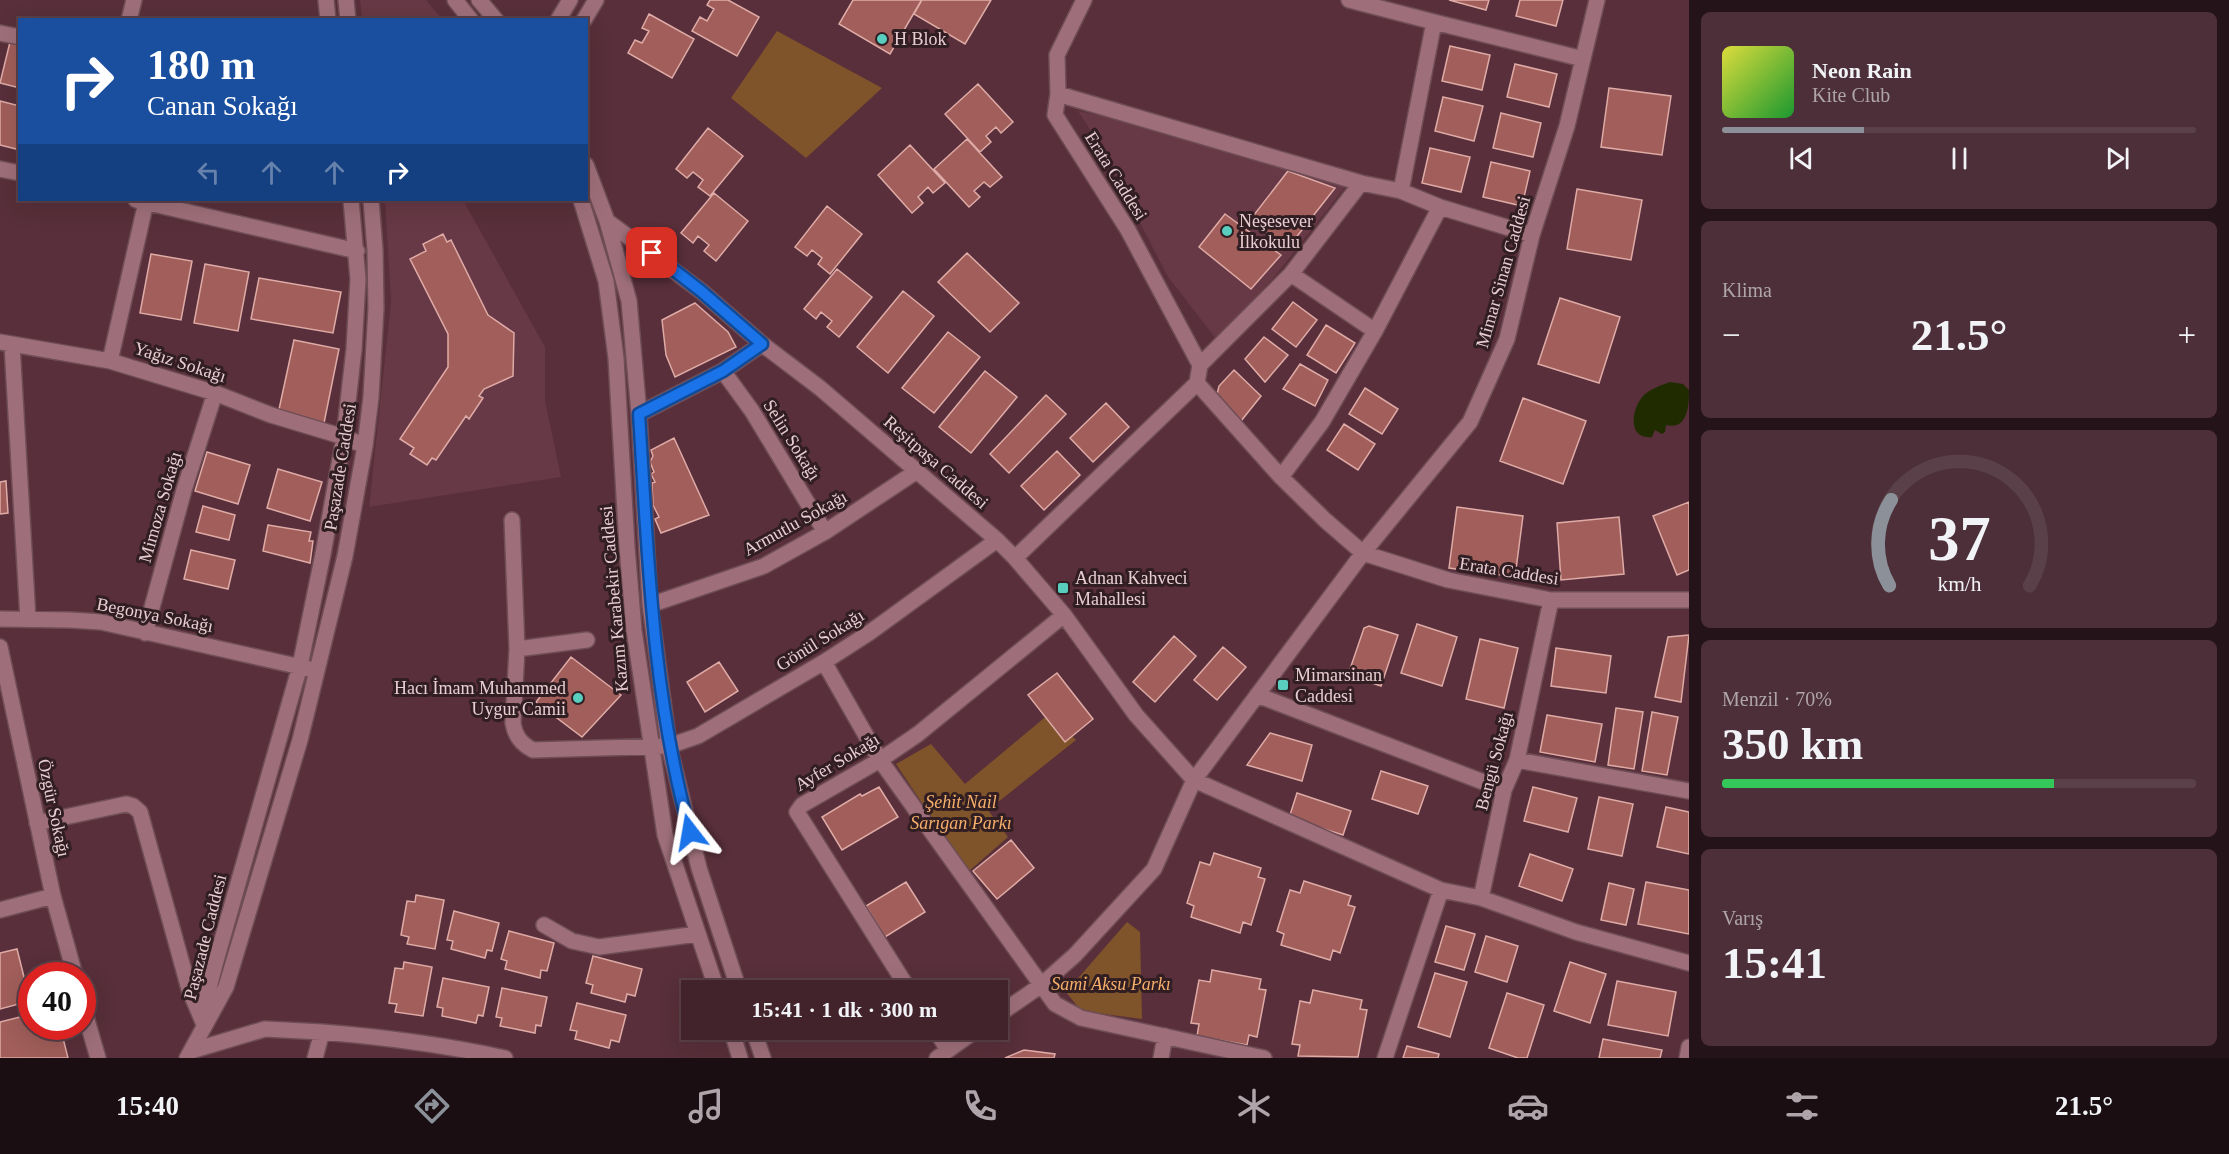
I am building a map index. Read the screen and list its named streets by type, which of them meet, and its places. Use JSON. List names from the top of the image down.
{
  "streets": {
    "street": [
      "Erata Caddesi",
      "Mimar Sinan Caddesi",
      "Yağız Sokağı",
      "Selin Sokağı",
      "Reşitpaşa Caddesi",
      "Paşazade Caddesi",
      "Mimoza Sokağı",
      "Armutlu Sokağı",
      "Kazım Karabekir Caddesi",
      "Begonya Sokağı",
      "Gönül Sokağı",
      "Bengü Sokağı",
      "Ayfer Sokağı",
      "Özgür Sokağı"
    ]
  },
  "crossings": [
    ["Erata Caddesi", "Mimar Sinan Caddesi"],
    ["Erata Caddesi", "Bengü Sokağı"],
    ["Mimar Sinan Caddesi", "Reşitpaşa Caddesi"],
    ["Yağız Sokağı", "Paşazade Caddesi"],
    ["Yağız Sokağı", "Mimoza Sokağı"],
    ["Selin Sokağı", "Armutlu Sokağı"],
    ["Reşitpaşa Caddesi", "Armutlu Sokağı"],
    ["Reşitpaşa Caddesi", "Gönül Sokağı"],
    ["Reşitpaşa Caddesi", "Ayfer Sokağı"],
    ["Paşazade Caddesi", "Begonya Sokağı"],
    ["Mimoza Sokağı", "Begonya Sokağı"],
    ["Kazım Karabekir Caddesi", "Gönül Sokağı"]
  ],
  "parks": ["Şehit Nail Sarıgan Parkı", "Sami Aksu Parkı"],
  "places": {
    "other": ["H Blok", "Neşesever İlkokulu", "Hacı İmam Muhammed Uygur Camii"],
    "transit": ["Adnan Kahveci Mahallesi", "Mimarsinan Caddesi"]
  },
  "page": {
    "turn": ["180 m", "Canan Sokağı"],
    "song": ["Neon Rain", "Kite Club"],
    "tile": [
      "Klima",
      ["Menzil · 70%", "350 km"],
      ["Varış", "15:41"]
    ],
    "heat": ["−", "21.5°", "+"],
    "limit": "40",
    "trip": "15:41 · 1 dk · 300 m",
    "tabs": ["15:40", "21.5°"],
    "gauge": ["37", "km/h"]
  }
}
